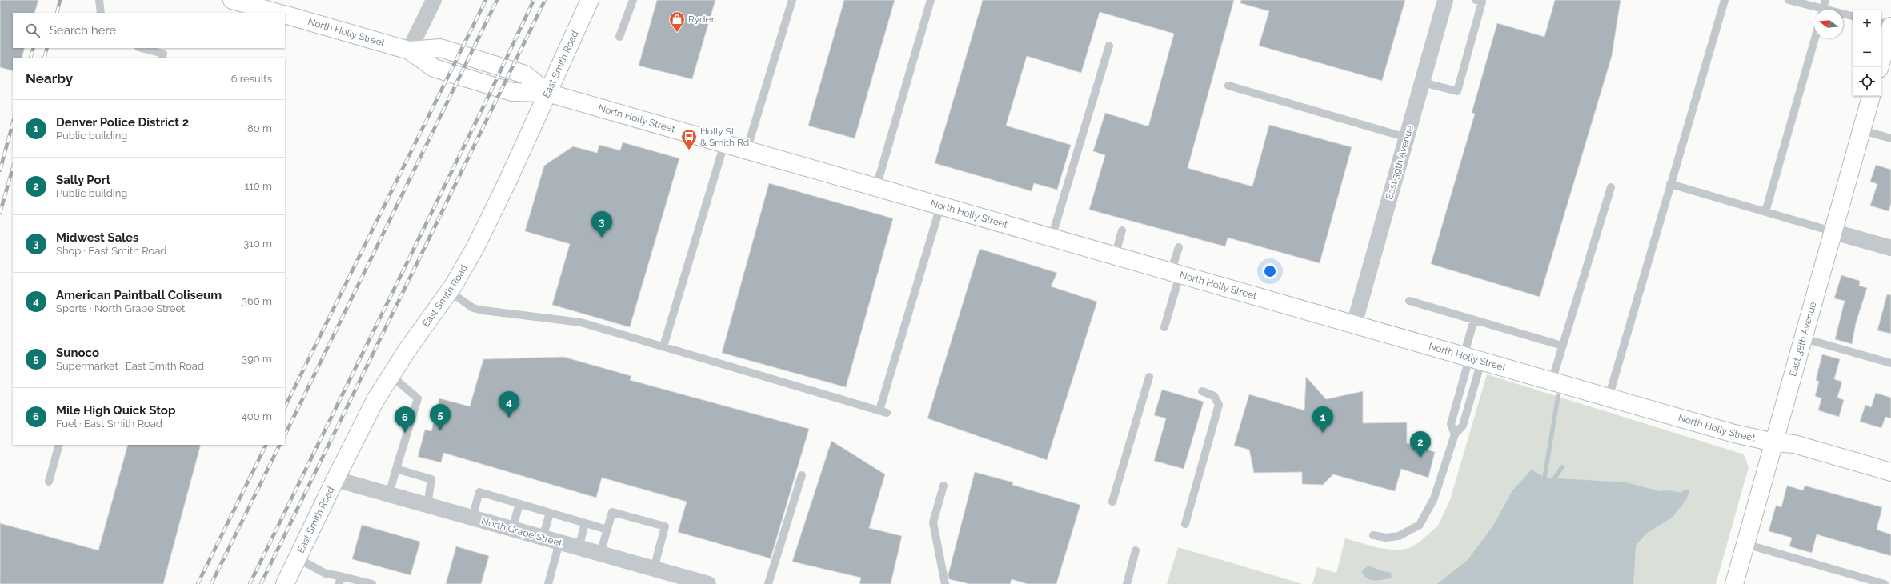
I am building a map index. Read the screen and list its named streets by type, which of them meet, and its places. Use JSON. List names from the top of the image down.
{
  "streets": {
    "street": [
      "North Holly Street",
      "East Smith Road",
      "East 39th Avenue",
      "East 38th Avenue",
      "North Grape Street"
    ]
  },
  "crossings": [
    ["North Holly Street", "East Smith Road"],
    ["North Holly Street", "East 39th Avenue"],
    ["North Holly Street", "East 38th Avenue"],
    ["East Smith Road", "North Grape Street"]
  ],
  "places": {
    "shop": ["Ryder"],
    "bus stop": ["Holly St & Smith Rd"]
  },
  "north": "left",
  "page": {
    "map_buttons": ["+", "−"],
    "search": "Search here",
    "heading": ["Nearby", "6 results"],
    "list": [
      {
        "mark": "1",
        "name": "Denver Police District 2",
        "note": "Public building",
        "value": "80 m"
      },
      {
        "mark": "2",
        "name": "Sally Port",
        "note": "Public building",
        "value": "110 m"
      },
      {
        "mark": "3",
        "name": "Midwest Sales",
        "note": "Shop · East Smith Road",
        "value": "310 m"
      },
      {
        "mark": "4",
        "name": "American Paintball Coliseum",
        "note": "Sports · North Grape Street",
        "value": "360 m"
      },
      {
        "mark": "5",
        "name": "Sunoco",
        "note": "Supermarket · East Smith Road",
        "value": "390 m"
      },
      {
        "mark": "6",
        "name": "Mile High Quick Stop",
        "note": "Fuel · East Smith Road",
        "value": "400 m"
      }
    ],
    "pins": [
      "3",
      "4",
      "5",
      "1",
      "6",
      "2"
    ]
  }
}
